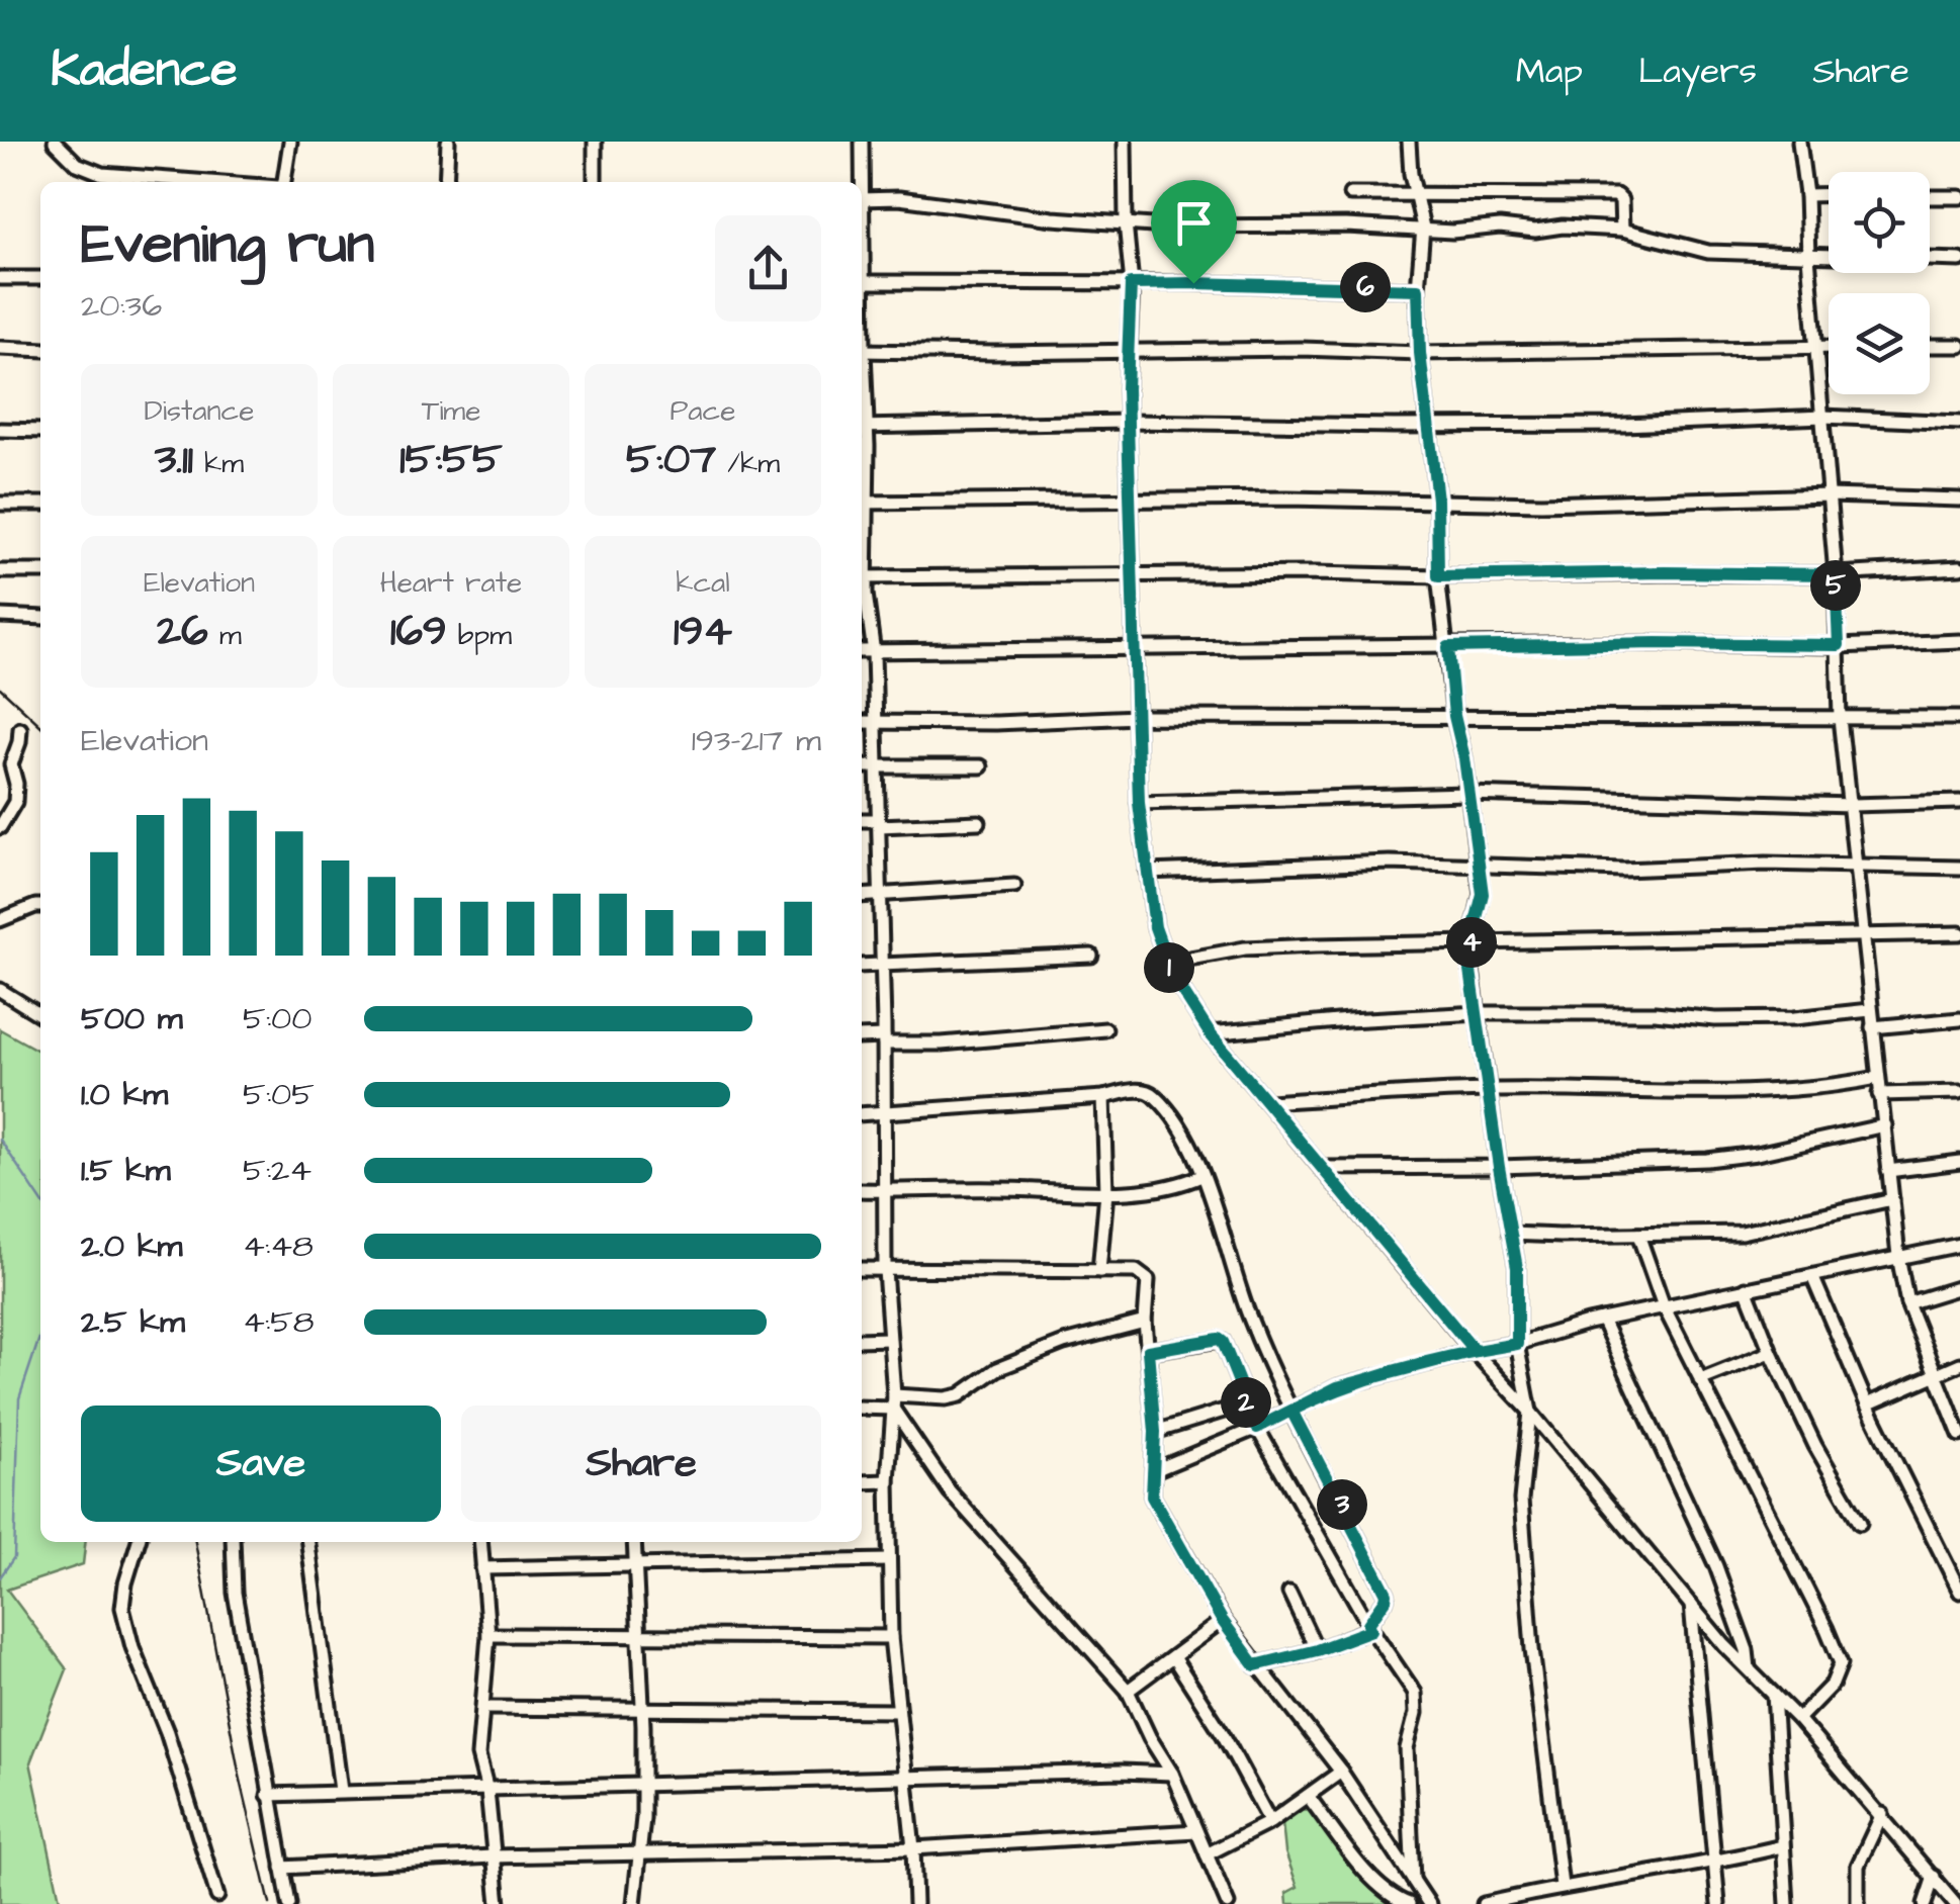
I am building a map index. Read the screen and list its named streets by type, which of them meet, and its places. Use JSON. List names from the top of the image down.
{
  "page": {
    "header": "Kadence",
    "nav": ["Map", "Layers", "Share"],
    "heading": ["Evening run", "20:36"],
    "pins": [
      "6",
      "5",
      "4",
      "1",
      "2",
      "3"
    ],
    "stats": [
      ["Distance", "3.11 km"],
      ["Time", "15:55"],
      ["Pace", "5:07 /km"],
      ["Elevation", "26 m"],
      ["Heart rate", "169 bpm"],
      ["kcal", "194"]
    ],
    "chart": ["Elevation", "193–217 m"],
    "list": [
      {
        "name": "500 m",
        "note": "5:00"
      },
      {
        "name": "1.0 km",
        "note": "5:05"
      },
      {
        "name": "1.5 km",
        "note": "5:24"
      },
      {
        "name": "2.0 km",
        "note": "4:48"
      },
      {
        "name": "2.5 km",
        "note": "4:58"
      }
    ],
    "buttons": ["Save", "Share"]
  }
}
